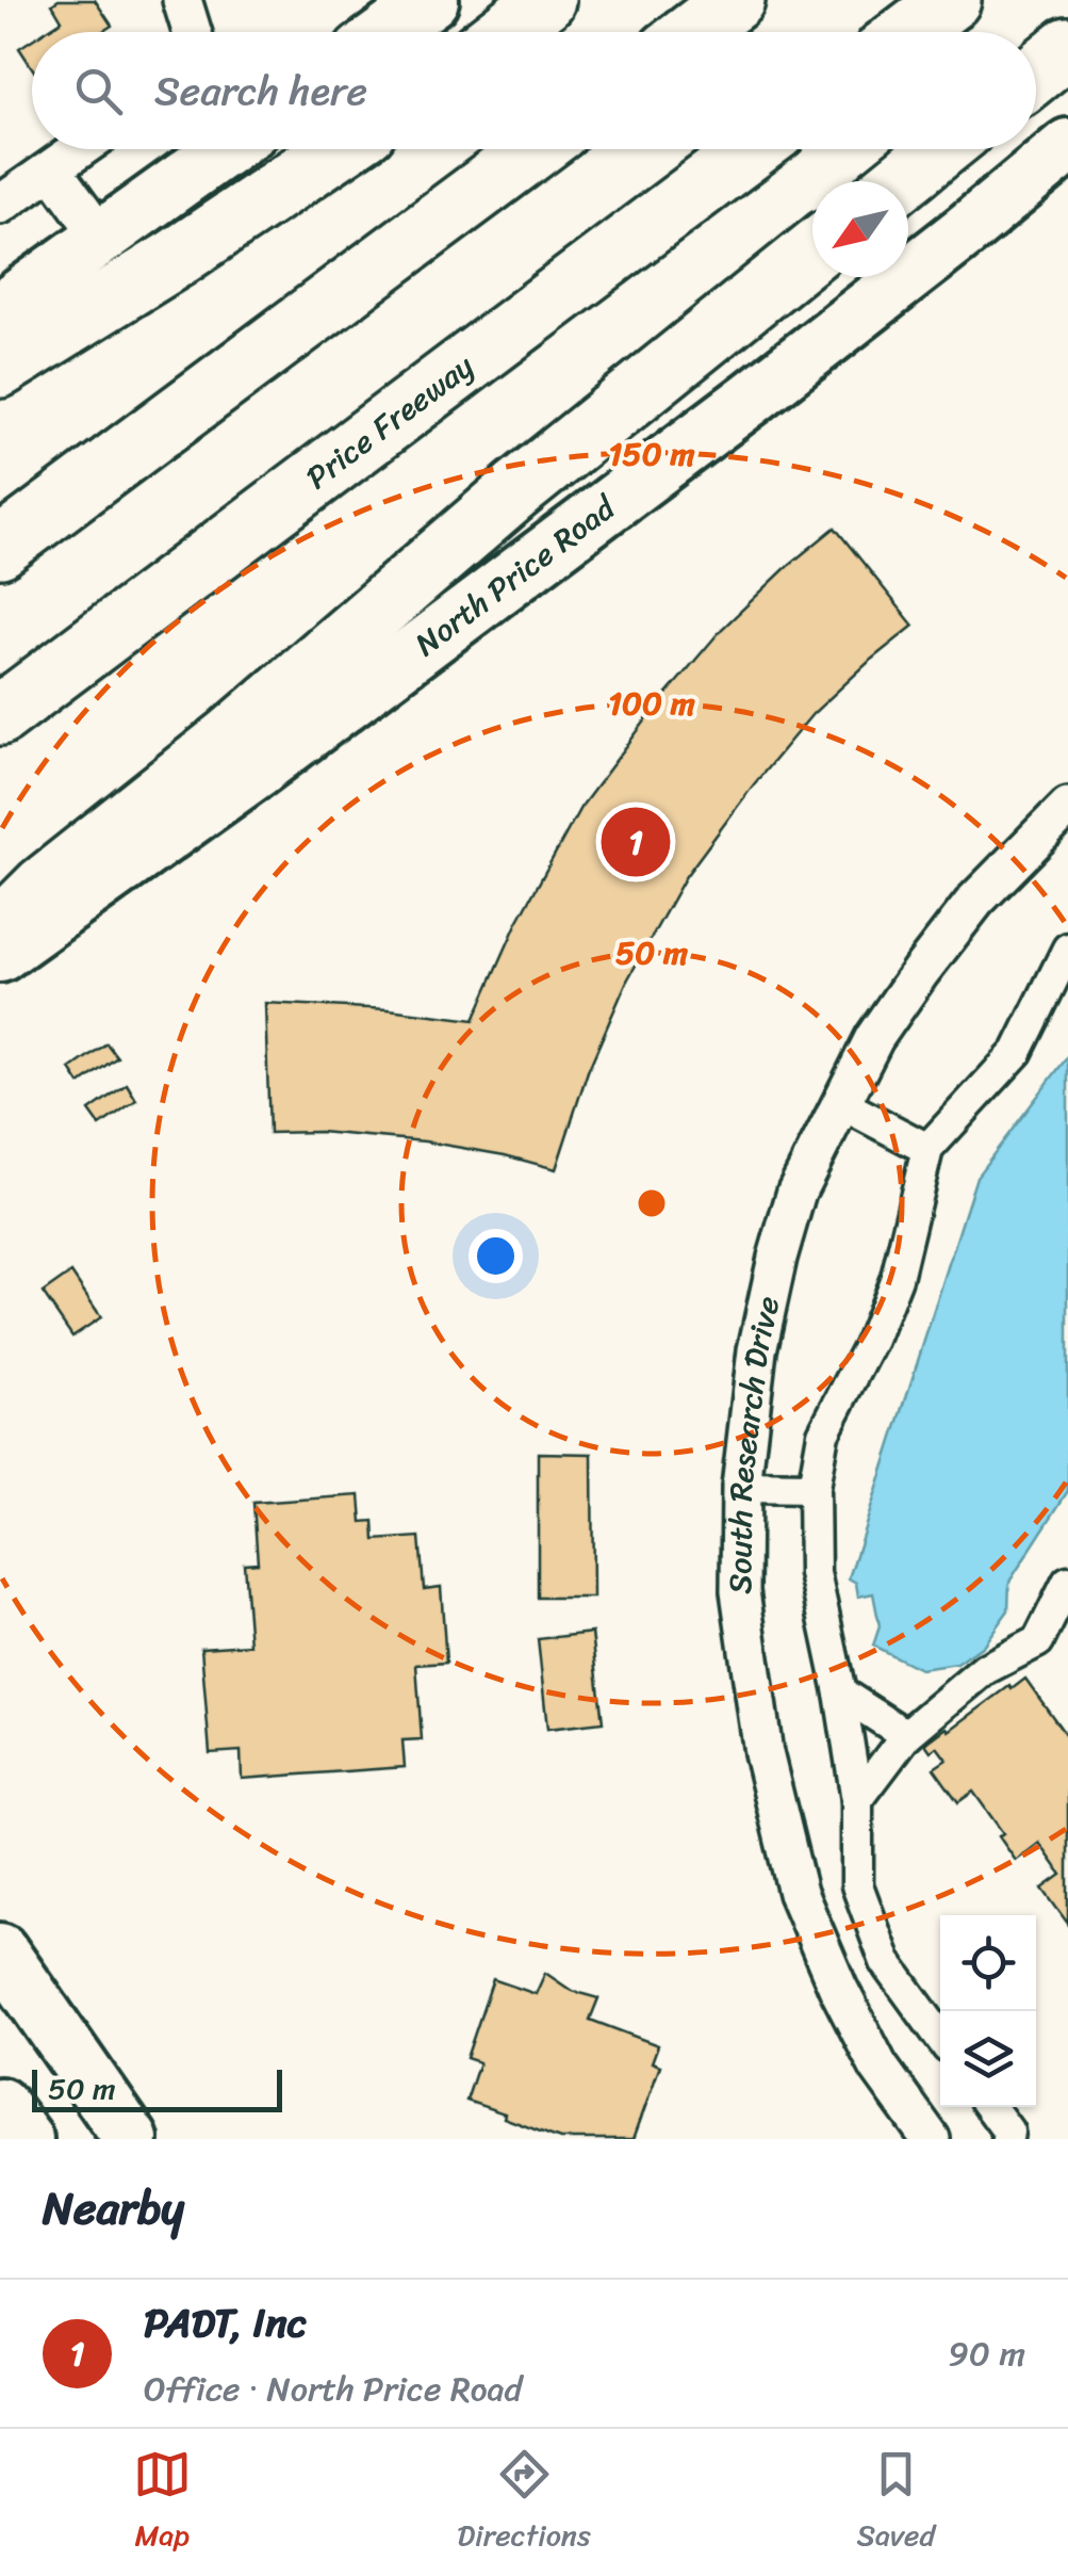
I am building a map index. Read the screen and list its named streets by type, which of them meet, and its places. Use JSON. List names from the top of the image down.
{
  "streets": {
    "highway": ["Price Freeway"],
    "main road": ["North Price Road"],
    "street": ["South Research Drive"]
  },
  "scale_bar": "50 m",
  "north": "bottom left",
  "page": {
    "search": "Search here",
    "pins": "1",
    "scale": "50 m",
    "heading": "Nearby",
    "list": [
      {
        "mark": "1",
        "name": "PADT, Inc",
        "note": "Office · North Price Road",
        "value": "90 m"
      }
    ],
    "nav": ["Map", "Directions", "Saved"]
  },
  "rings": ["150 m", "100 m", "50 m"]
}
